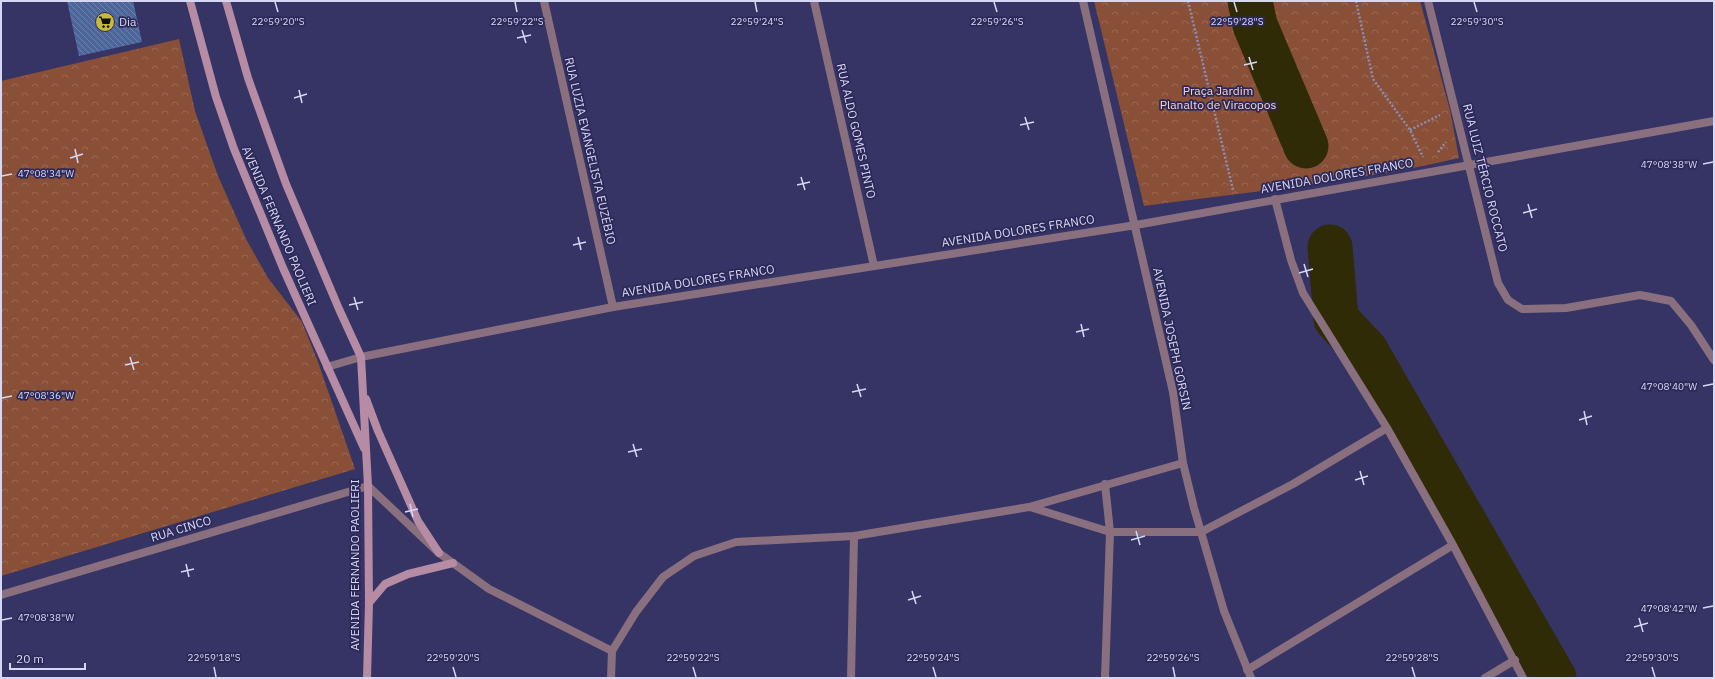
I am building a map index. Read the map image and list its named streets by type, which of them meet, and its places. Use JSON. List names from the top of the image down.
{
  "streets": {
    "main road": ["AVENIDA FERNANDO PAOLIERI"],
    "street": [
      "RUA ALDO GOMES PINTO",
      "RUA LUZIA EVANGELISTA EUZÉBIO",
      "AVENIDA DOLORES FRANCO",
      "RUA LUIZ TÉRCIO ROCCATO",
      "AVENIDA JOSEPH GORSIN",
      "RUA CINCO"
    ]
  },
  "crossings": [
    ["RUA ALDO GOMES PINTO", "AVENIDA DOLORES FRANCO"],
    ["RUA LUZIA EVANGELISTA EUZÉBIO", "AVENIDA DOLORES FRANCO"],
    ["AVENIDA DOLORES FRANCO", "RUA LUIZ TÉRCIO ROCCATO"],
    ["AVENIDA DOLORES FRANCO", "AVENIDA FERNANDO PAOLIERI"],
    ["AVENIDA DOLORES FRANCO", "AVENIDA JOSEPH GORSIN"],
    ["AVENIDA FERNANDO PAOLIERI", "RUA CINCO"]
  ],
  "parks": ["Praça Jardim Planalto de Viracopos"],
  "places": {
    "supermarket": ["Dia"]
  },
  "scale_bar": "20 m",
  "coordinates": [
    "22°59'20\"S",
    "22°59'22\"S",
    "22°59'24\"S",
    "22°59'26\"S",
    "22°59'28\"S",
    "22°59'30\"S",
    "47°08'38\"W",
    "47°08'34\"W",
    "47°08'40\"W",
    "47°08'36\"W",
    "47°08'42\"W",
    "22°59'18\"S"
  ]
}
